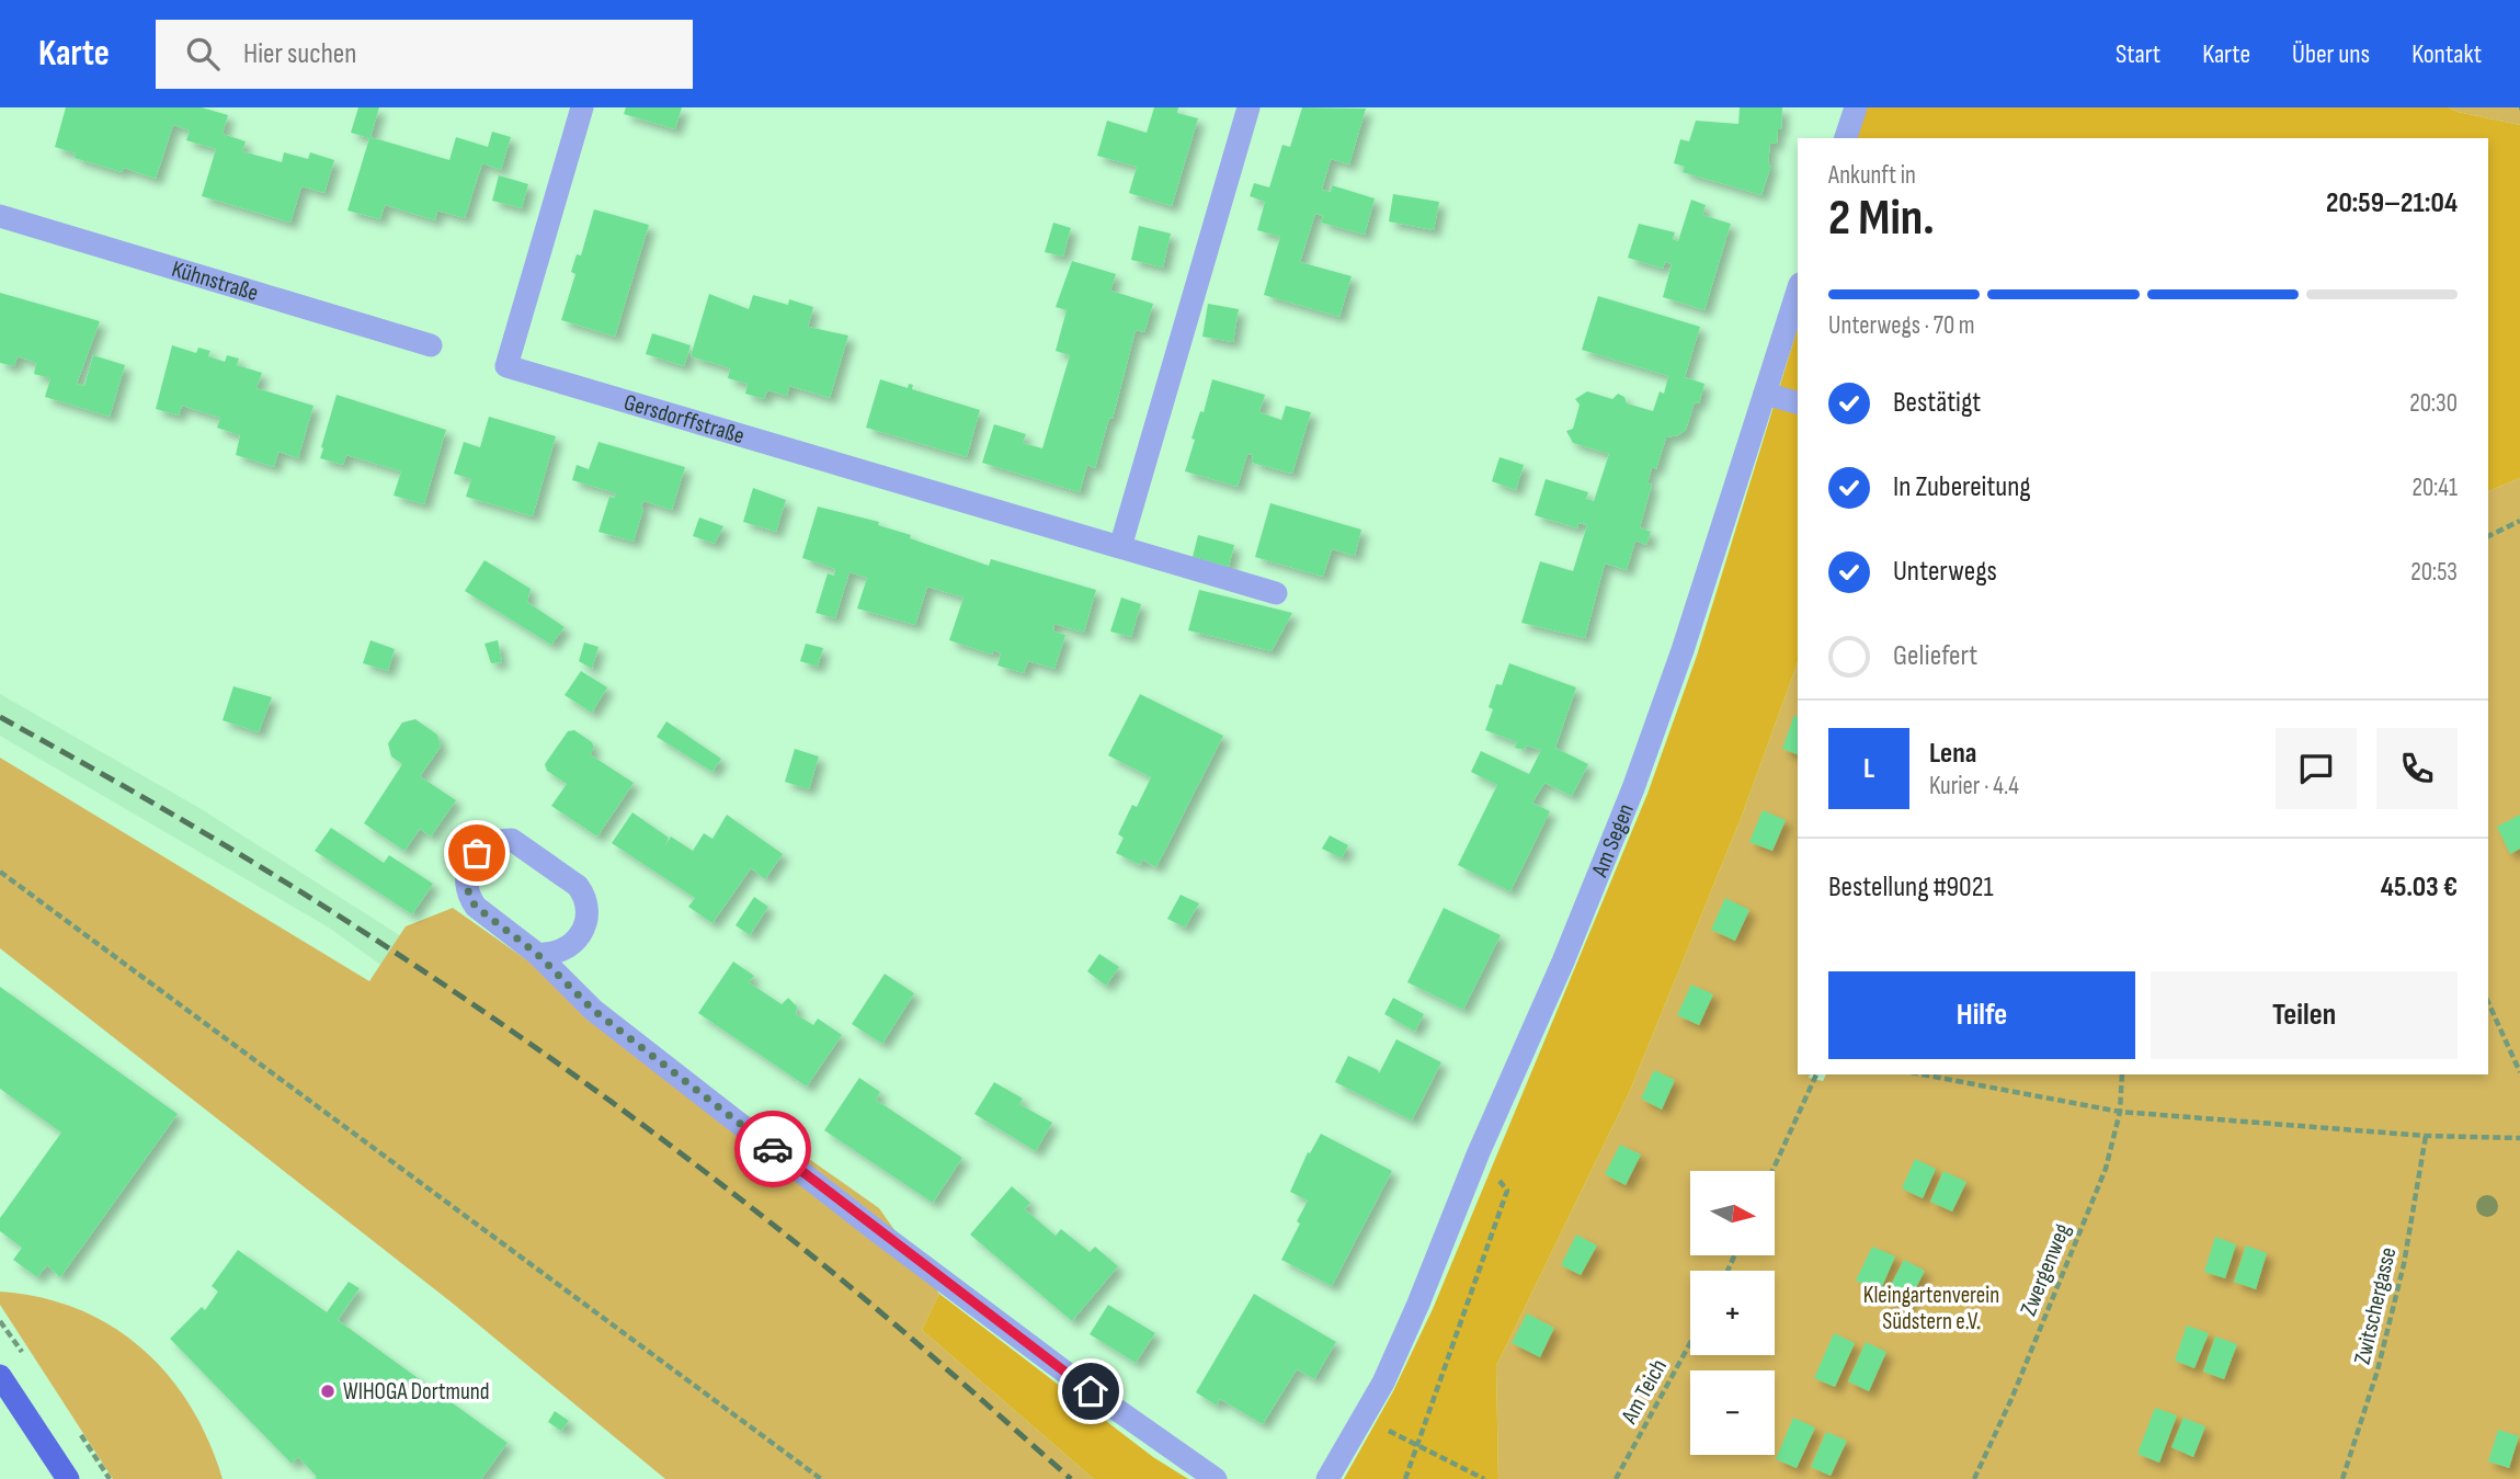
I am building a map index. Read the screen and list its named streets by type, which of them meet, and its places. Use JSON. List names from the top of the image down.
{
  "streets": {
    "street": ["Kühnstraße", "Gersdorffstraße", "Am Segen"],
    "path": ["Zwergenweg", "Zwitschergasse", "Am Teich"]
  },
  "parks": ["Kleingartenverein Südstern e.V."],
  "places": ["WIHOGA Dortmund"],
  "north": "right",
  "page": {
    "header": "Karte",
    "search": "Hier suchen",
    "nav": [
      "Start",
      "Karte",
      "Über uns",
      "Kontakt"
    ],
    "heading": ["2 Min.", "Ankunft in", "20:59–21:04"],
    "panel": [
      "Lena",
      "Kurier · 4.4",
      "Bestellung #9021",
      "45.03 €"
    ],
    "bar": "Unterwegs · 70 m",
    "list": [
      ["Bestätigt", "20:30"],
      ["In Zubereitung", "20:41"],
      ["Unterwegs", "20:53"],
      "Geliefert"
    ],
    "round": "L",
    "buttons": ["Hilfe", "Teilen"],
    "map_buttons": ["+", "−"]
  }
}
